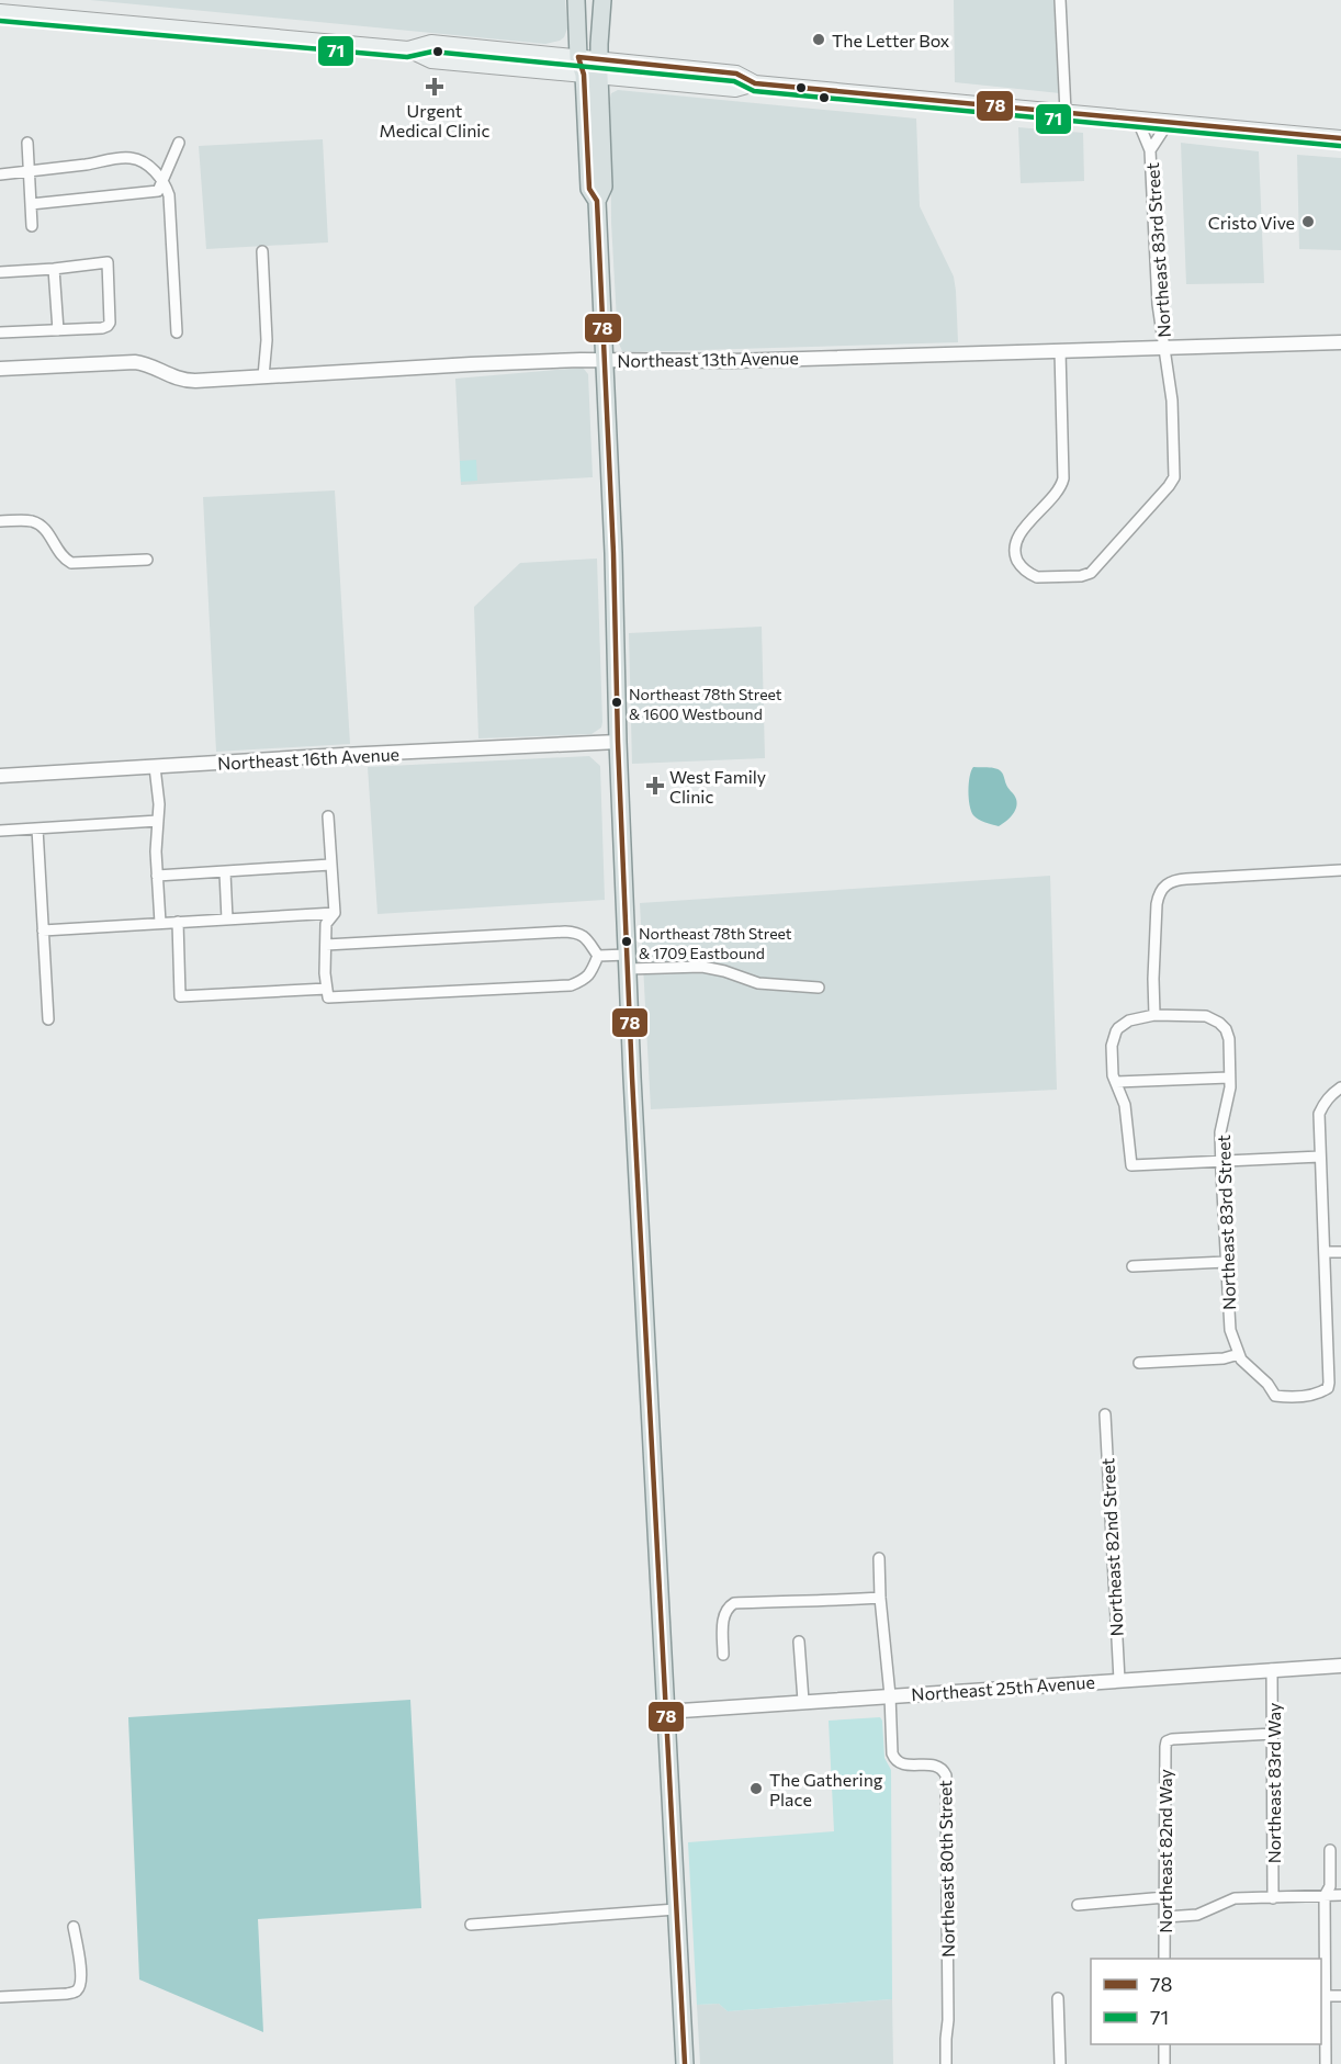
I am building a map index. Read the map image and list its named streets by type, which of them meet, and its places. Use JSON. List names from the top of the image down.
{
  "streets": {
    "street": [
      "Northeast 83rd Street",
      "Northeast 13th Avenue",
      "Northeast 16th Avenue",
      "Northeast 82nd Street",
      "Northeast 25th Avenue",
      "Northeast 83rd Way",
      "Northeast 82nd Way",
      "Northeast 80th Street"
    ]
  },
  "crossings": [
    ["Northeast 83rd Street", "Northeast 13th Avenue"],
    ["Northeast 82nd Street", "Northeast 25th Avenue"],
    ["Northeast 25th Avenue", "Northeast 83rd Way"],
    ["Northeast 25th Avenue", "Northeast 80th Street"],
    ["Northeast 83rd Way", "Northeast 82nd Way"]
  ],
  "places": {
    "other": [
      "The Letter Box",
      "Cristo Vive",
      "Northeast 78th Street & 1600 Westbound",
      "Northeast 78th Street & 1709 Eastbound",
      "The Gathering Place"
    ],
    "health": ["Urgent Medical Clinic", "West Family Clinic"]
  },
  "lines": ["transit line 71", "transit line 78"],
  "legend": ["78", "71"]
}
